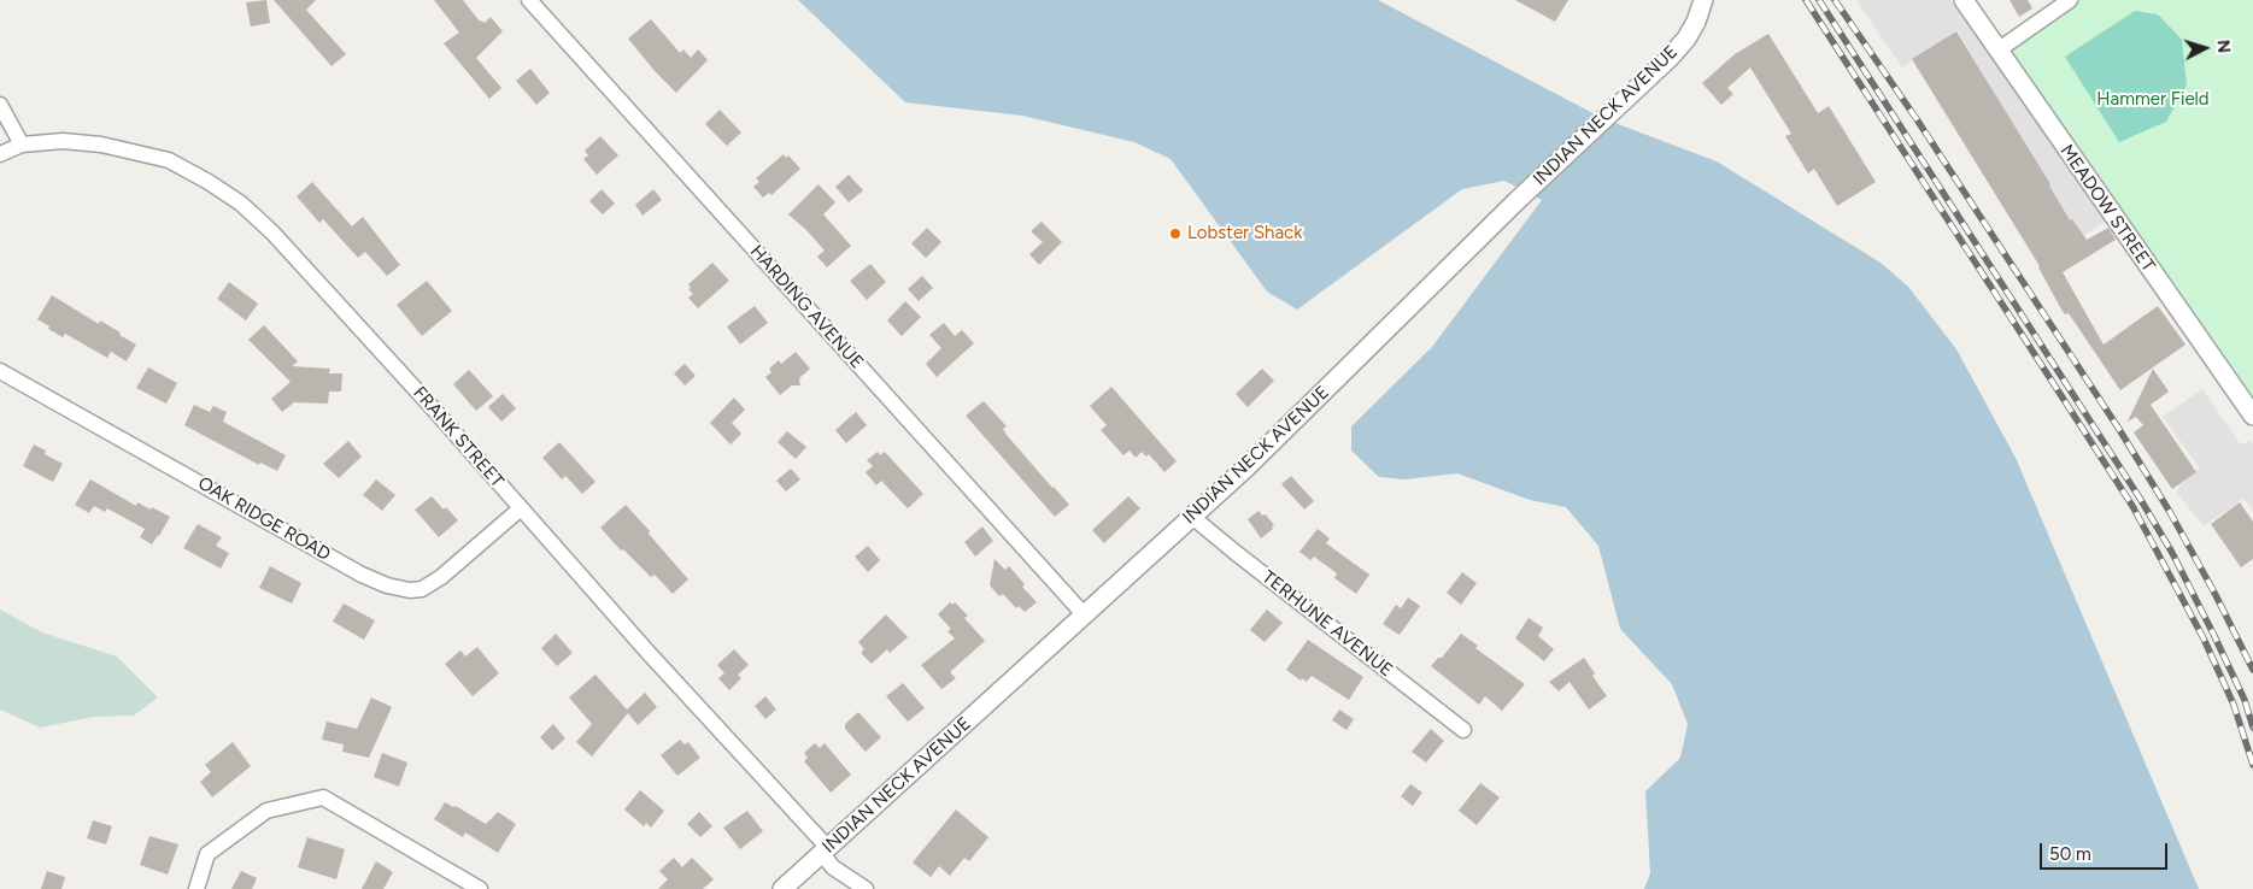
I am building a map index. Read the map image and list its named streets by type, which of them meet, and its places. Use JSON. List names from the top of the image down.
{
  "streets": {
    "street": [
      "INDIAN NECK AVENUE",
      "MEADOW STREET",
      "HARDING AVENUE",
      "FRANK STREET",
      "OAK RIDGE ROAD",
      "TERHUNE AVENUE"
    ]
  },
  "crossings": [
    ["INDIAN NECK AVENUE", "HARDING AVENUE"],
    ["INDIAN NECK AVENUE", "FRANK STREET"],
    ["INDIAN NECK AVENUE", "TERHUNE AVENUE"],
    ["FRANK STREET", "OAK RIDGE ROAD"]
  ],
  "parks": ["Hammer Field"],
  "places": ["Lobster Shack"],
  "scale_bar": "50 m",
  "north": "right"
}
